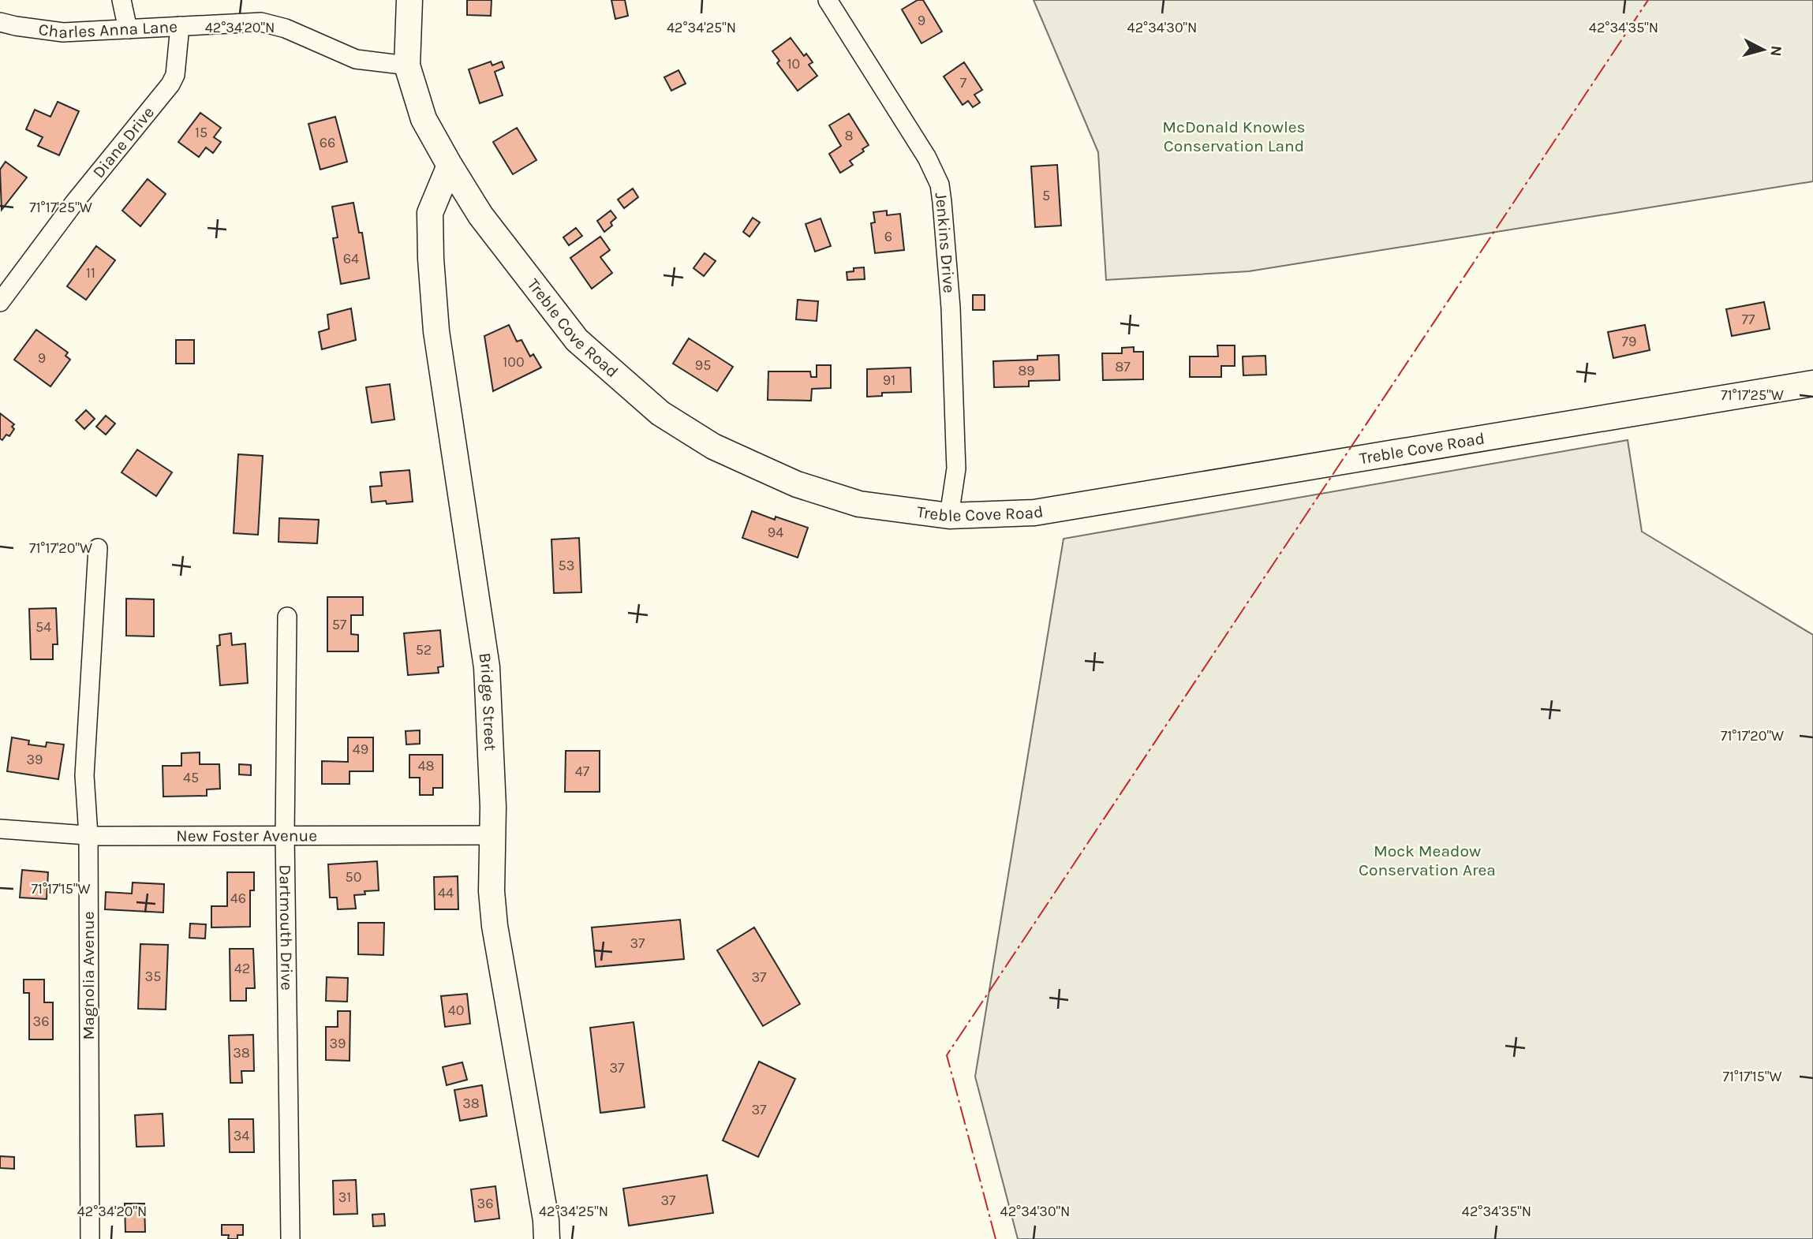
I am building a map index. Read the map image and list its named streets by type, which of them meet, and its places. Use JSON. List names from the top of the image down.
{
  "streets": {
    "main road": ["Treble Cove Road", "Bridge Street"],
    "street": [
      "Charles Anna Lane",
      "Diane Drive",
      "Jenkins Drive",
      "New Foster Avenue",
      "Dartmouth Drive",
      "Magnolia Avenue"
    ]
  },
  "crossings": [
    ["Charles Anna Lane", "Diane Drive"],
    ["Charles Anna Lane", "Treble Cove Road"],
    ["Jenkins Drive", "Treble Cove Road"],
    ["Treble Cove Road", "Bridge Street"],
    ["Bridge Street", "New Foster Avenue"],
    ["New Foster Avenue", "Dartmouth Drive"],
    ["New Foster Avenue", "Magnolia Avenue"]
  ],
  "parks": ["McDonald Knowles Conservation Land", "Mock Meadow Conservation Area"],
  "house_numbers": [
    "9",
    "10",
    "7",
    "15",
    "8",
    "66",
    "5",
    "6",
    "64",
    "11",
    "77",
    "79",
    "9",
    "100",
    "95",
    "87",
    "89",
    "91",
    "94",
    "53",
    "57",
    "54",
    "52",
    "49",
    "39",
    "48",
    "47",
    "45",
    "50",
    "44",
    "46",
    "37",
    "42",
    "35",
    "37",
    "40",
    "36",
    "39",
    "38",
    "37",
    "38",
    "37",
    "34",
    "31",
    "37",
    "36"
  ],
  "north": "right",
  "coordinates": [
    "42°34'20\"N",
    "42°34'25\"N",
    "42°34'30\"N",
    "42°34'35\"N",
    "71°17'25\"W",
    "71°17'20\"W",
    "71°17'15\"W"
  ]
}
